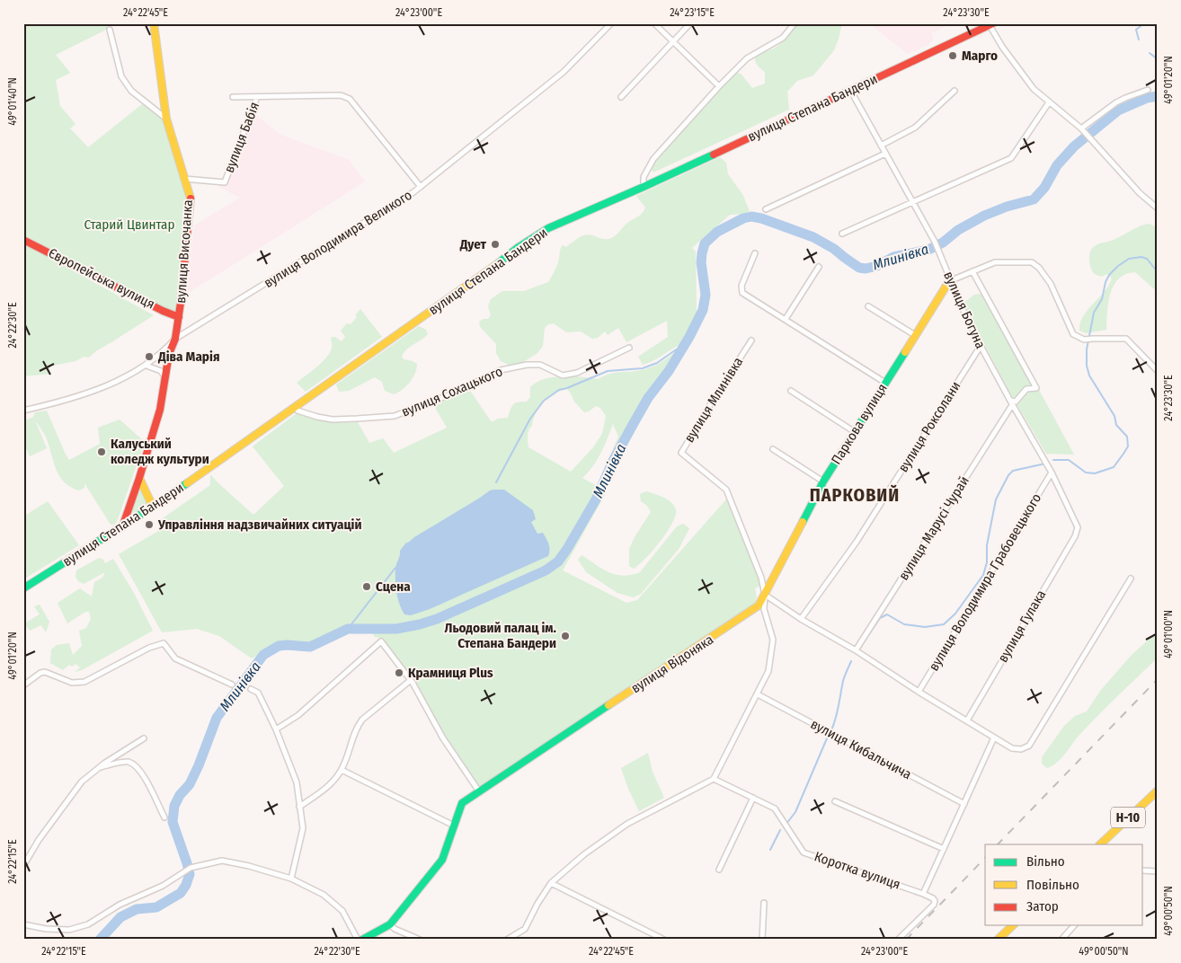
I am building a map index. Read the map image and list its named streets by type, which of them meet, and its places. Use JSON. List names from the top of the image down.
{
  "streets": {
    "street": [
      "вулиця Степана Бандери",
      "вулиця Бабія",
      "вулиця Володимира Великого",
      "вулиця Височанка",
      "Європейська вулиця",
      "вулиця Богуна",
      "вулиця Сохацького",
      "вулиця Млинівка",
      "Паркова вулиця",
      "вулиця Роксолани",
      "вулиця Марусі Чурай",
      "вулиця Володимира Грабовецького",
      "вулиця Гулака",
      "вулиця Відоняка",
      "вулиця Кибальчича",
      "Н-10",
      "Коротка вулиця"
    ]
  },
  "crossings": [
    ["вулиця Степана Бандери", "вулиця Височанка"],
    ["вулиця Степана Бандери", "вулиця Богуна"],
    ["вулиця Степана Бандери", "вулиця Сохацького"],
    ["вулиця Бабія", "вулиця Володимира Великого"],
    ["вулиця Бабія", "вулиця Височанка"],
    ["вулиця Володимира Великого", "вулиця Височанка"],
    ["вулиця Височанка", "Європейська вулиця"],
    ["вулиця Богуна", "Паркова вулиця"],
    ["вулиця Богуна", "вулиця Роксолани"],
    ["вулиця Богуна", "вулиця Марусі Чурай"],
    ["вулиця Богуна", "вулиця Володимира Грабовецького"],
    ["вулиця Богуна", "вулиця Гулака"],
    ["вулиця Млинівка", "Паркова вулиця"],
    ["вулиця Млинівка", "вулиця Відоняка"],
    ["Паркова вулиця", "вулиця Відоняка"]
  ],
  "districts": ["ПАРКОВИЙ"],
  "water": ["Млинівка"],
  "parks": ["Старий Цвинтар"],
  "places": [
    "Марго",
    "Дует",
    "Діва Марія",
    "Калуський коледж культури",
    "Управління надзвичайних ситуацій",
    "Сцена",
    "Льодовий палац ім. Степана Бандери",
    "Крамниця Plus"
  ],
  "legend": ["Вільно", "Повільно", "Затор"],
  "coordinates": [
    "24°22'45\"E",
    "24°23'00\"E",
    "24°23'15\"E",
    "24°23'30\"E",
    "49°01'20\"N",
    "49°01'40\"N",
    "24°22'30\"E",
    "49°01'00\"N",
    "24°22'15\"E",
    "49°00'50\"N"
  ]
}
